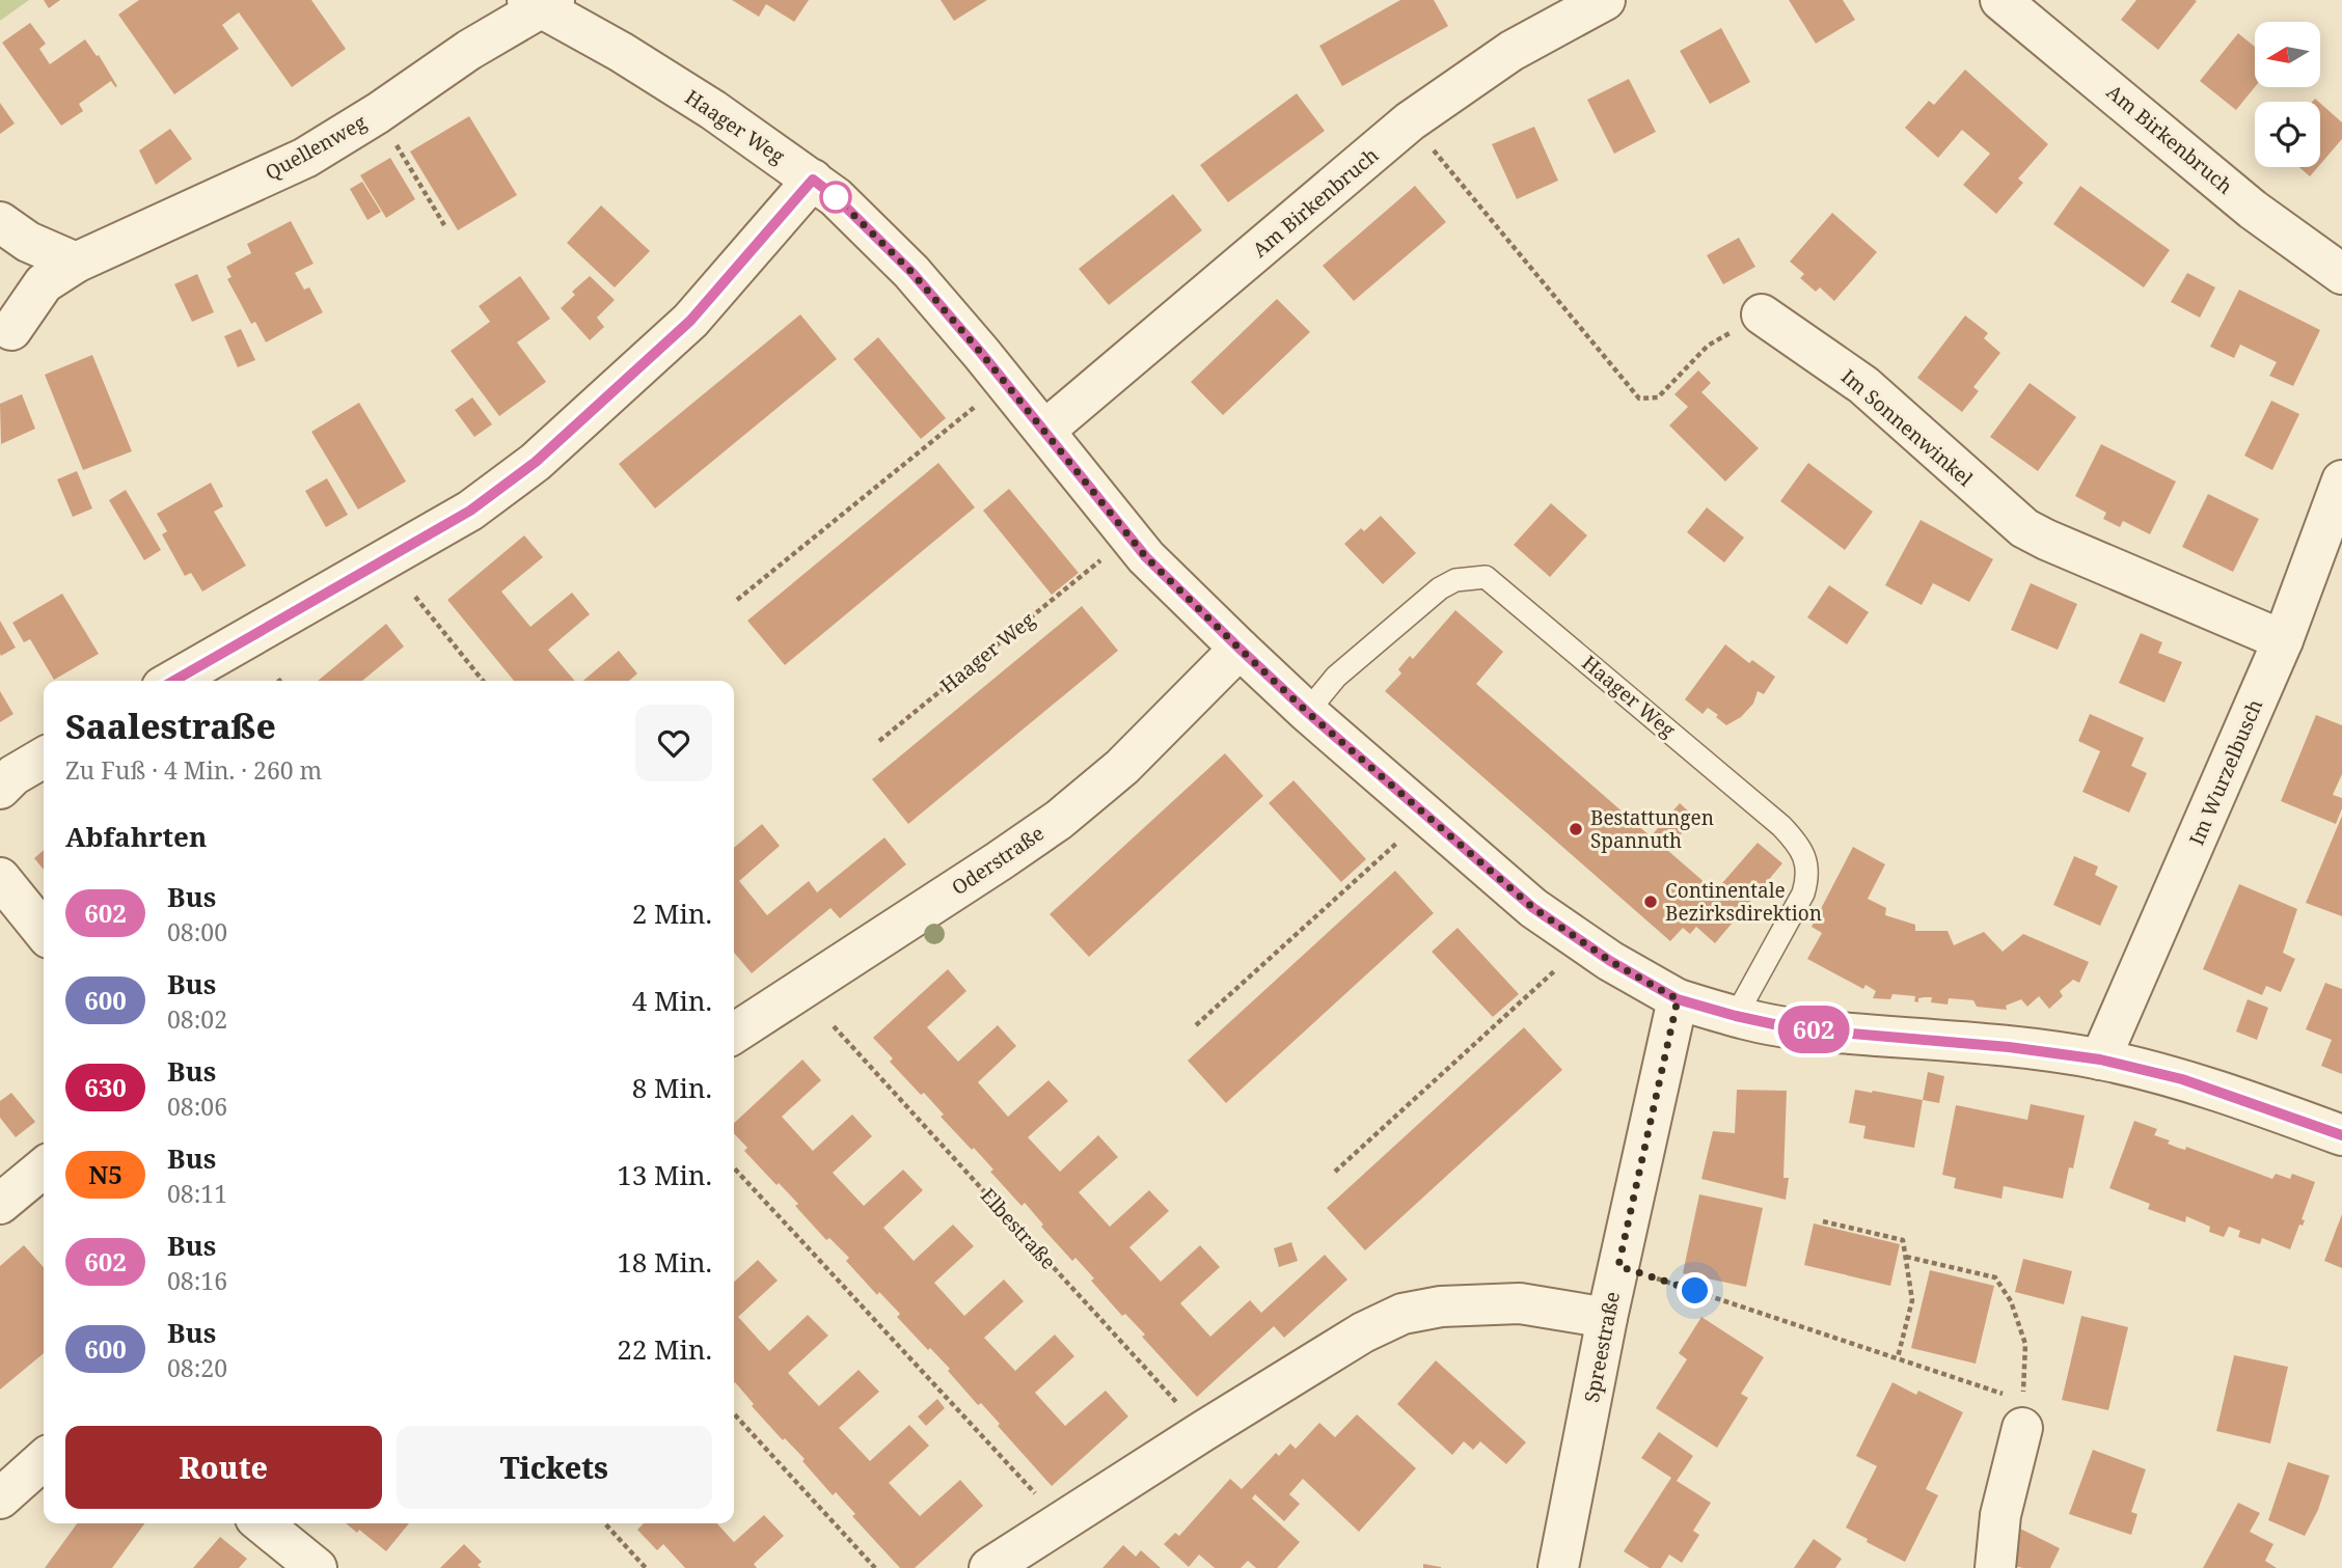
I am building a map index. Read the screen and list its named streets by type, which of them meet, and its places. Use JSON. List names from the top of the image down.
{
  "streets": {
    "street": [
      "Haager Weg",
      "Am Birkenbruch",
      "Quellenweg",
      "Im Sonnenwinkel",
      "Im Wurzelbusch",
      "Oderstraße",
      "Spreestraße"
    ],
    "path": ["Elbestraße"]
  },
  "crossings": [
    ["Haager Weg", "Am Birkenbruch"],
    ["Haager Weg", "Quellenweg"],
    ["Haager Weg", "Im Wurzelbusch"],
    ["Haager Weg", "Oderstraße"],
    ["Haager Weg", "Spreestraße"],
    ["Im Sonnenwinkel", "Im Wurzelbusch"]
  ],
  "places": ["Bestattungen Spannuth", "Continentale Bezirksdirektion"],
  "lines": ["bus line 602"],
  "north": "left",
  "page": {
    "on_map": "602",
    "heading": [
      ["Saalestraße", "Zu Fuß · 4 Min. · 260 m"],
      "Abfahrten"
    ],
    "list": [
      {
        "mark": "602",
        "name": "Bus",
        "note": "08:00",
        "value": "2 Min."
      },
      {
        "mark": "600",
        "name": "Bus",
        "note": "08:02",
        "value": "4 Min."
      },
      {
        "mark": "630",
        "name": "Bus",
        "note": "08:06",
        "value": "8 Min."
      },
      {
        "mark": "N5",
        "name": "Bus",
        "note": "08:11",
        "value": "13 Min."
      },
      {
        "mark": "602",
        "name": "Bus",
        "note": "08:16",
        "value": "18 Min."
      },
      {
        "mark": "600",
        "name": "Bus",
        "note": "08:20",
        "value": "22 Min."
      }
    ],
    "buttons": ["Route", "Tickets"]
  }
}
